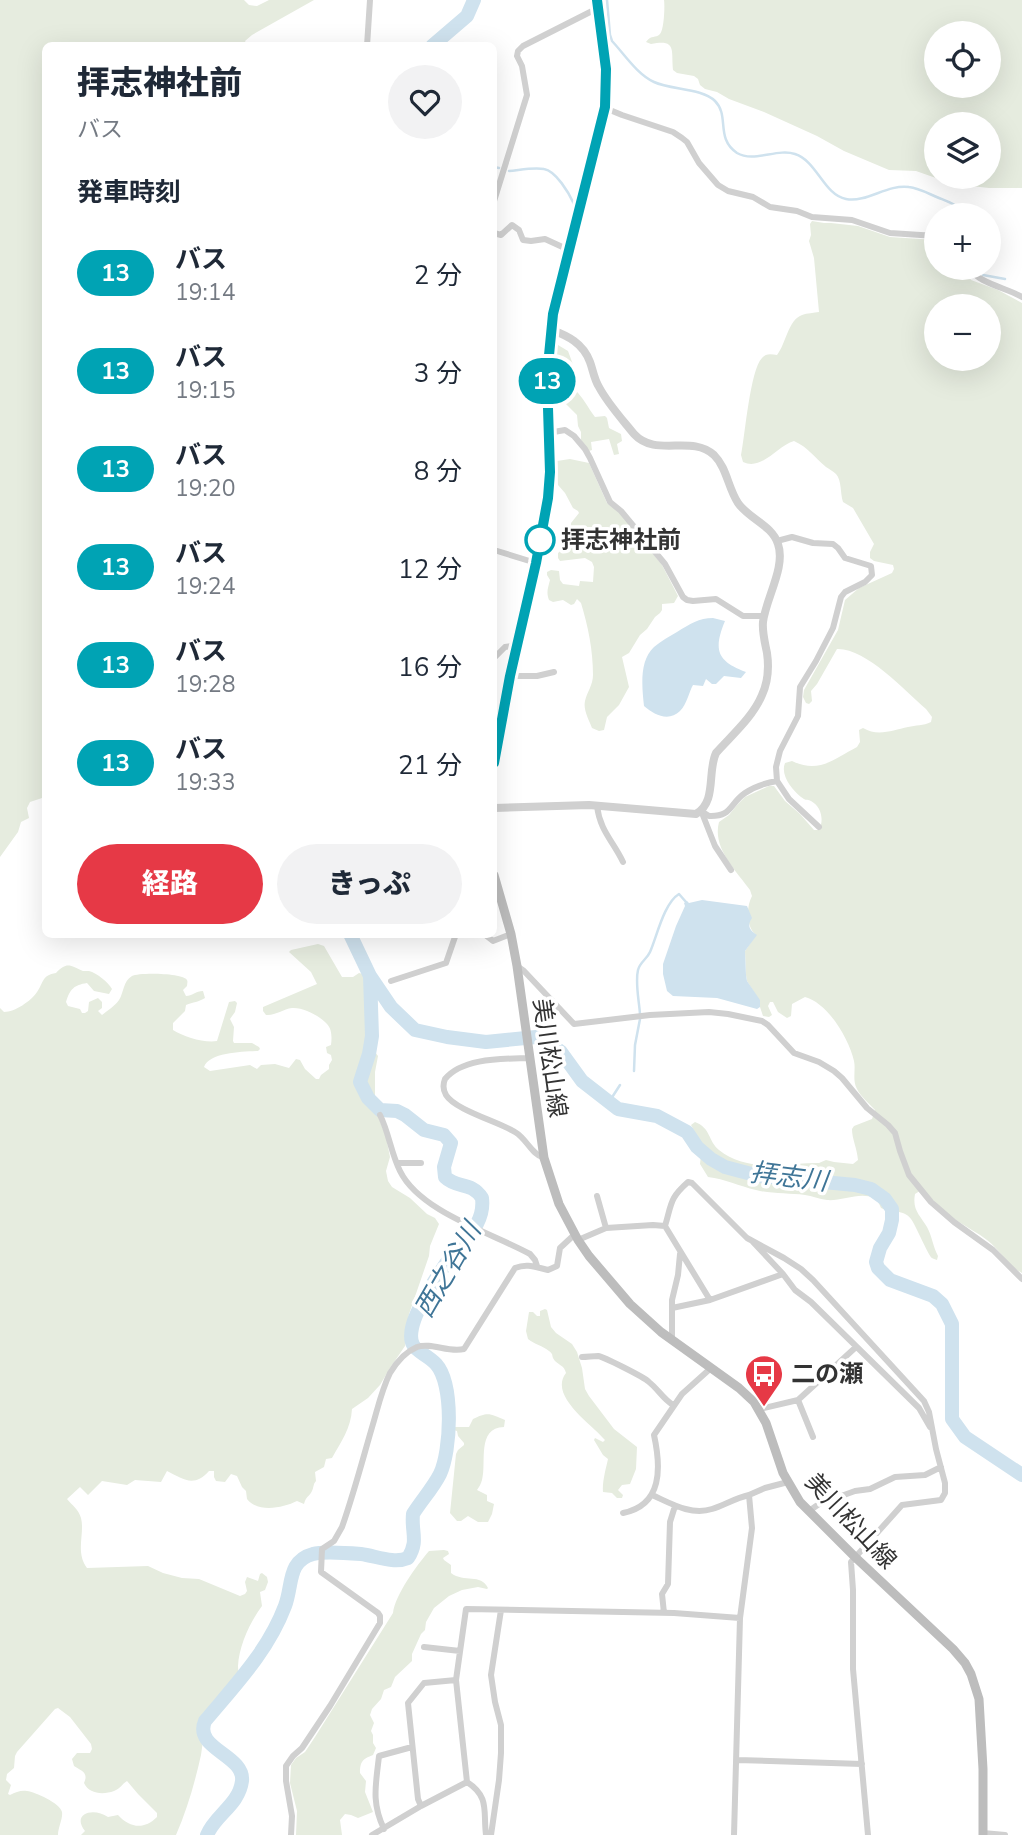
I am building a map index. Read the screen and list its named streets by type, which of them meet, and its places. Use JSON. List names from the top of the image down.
{
  "streets": {
    "main road": ["美川松山線"]
  },
  "water": ["拝志川", "西之谷川"],
  "places": {
    "other": ["拝志神社前"],
    "bus stop": ["二の瀬"]
  },
  "lines": ["bus line 13"],
  "page": {
    "on_map": "13",
    "map_buttons": ["+", "−"],
    "heading": [
      ["拝志神社前", "バス"],
      "発車時刻"
    ],
    "list": [
      {
        "mark": "13",
        "name": "バス",
        "note": "19:14",
        "value": "2 分"
      },
      {
        "mark": "13",
        "name": "バス",
        "note": "19:15",
        "value": "3 分"
      },
      {
        "mark": "13",
        "name": "バス",
        "note": "19:20",
        "value": "8 分"
      },
      {
        "mark": "13",
        "name": "バス",
        "note": "19:24",
        "value": "12 分"
      },
      {
        "mark": "13",
        "name": "バス",
        "note": "19:28",
        "value": "16 分"
      },
      {
        "mark": "13",
        "name": "バス",
        "note": "19:33",
        "value": "21 分"
      }
    ],
    "buttons": ["経路", "きっぷ"]
  }
}
